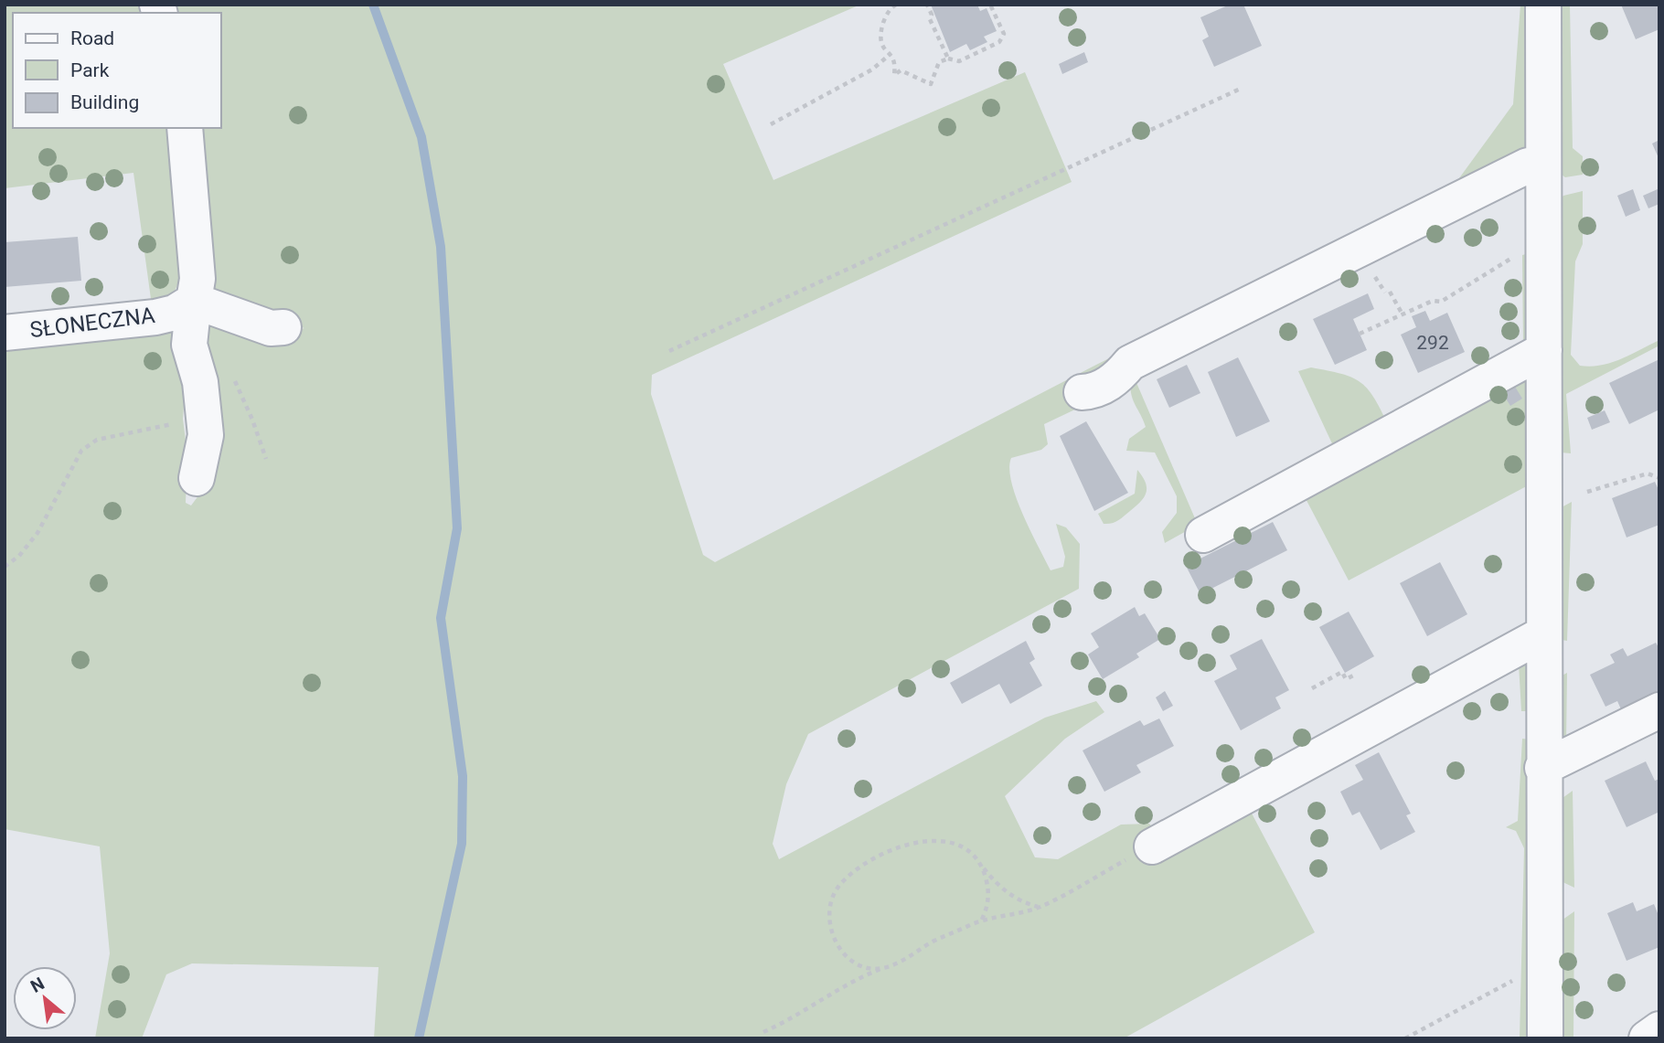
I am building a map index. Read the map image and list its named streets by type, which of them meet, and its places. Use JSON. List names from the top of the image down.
{
  "streets": {
    "street": ["SŁONECZNA"]
  },
  "house_numbers": ["292"],
  "legend": ["Road", "Park", "Building"],
  "north": "top left"
}
